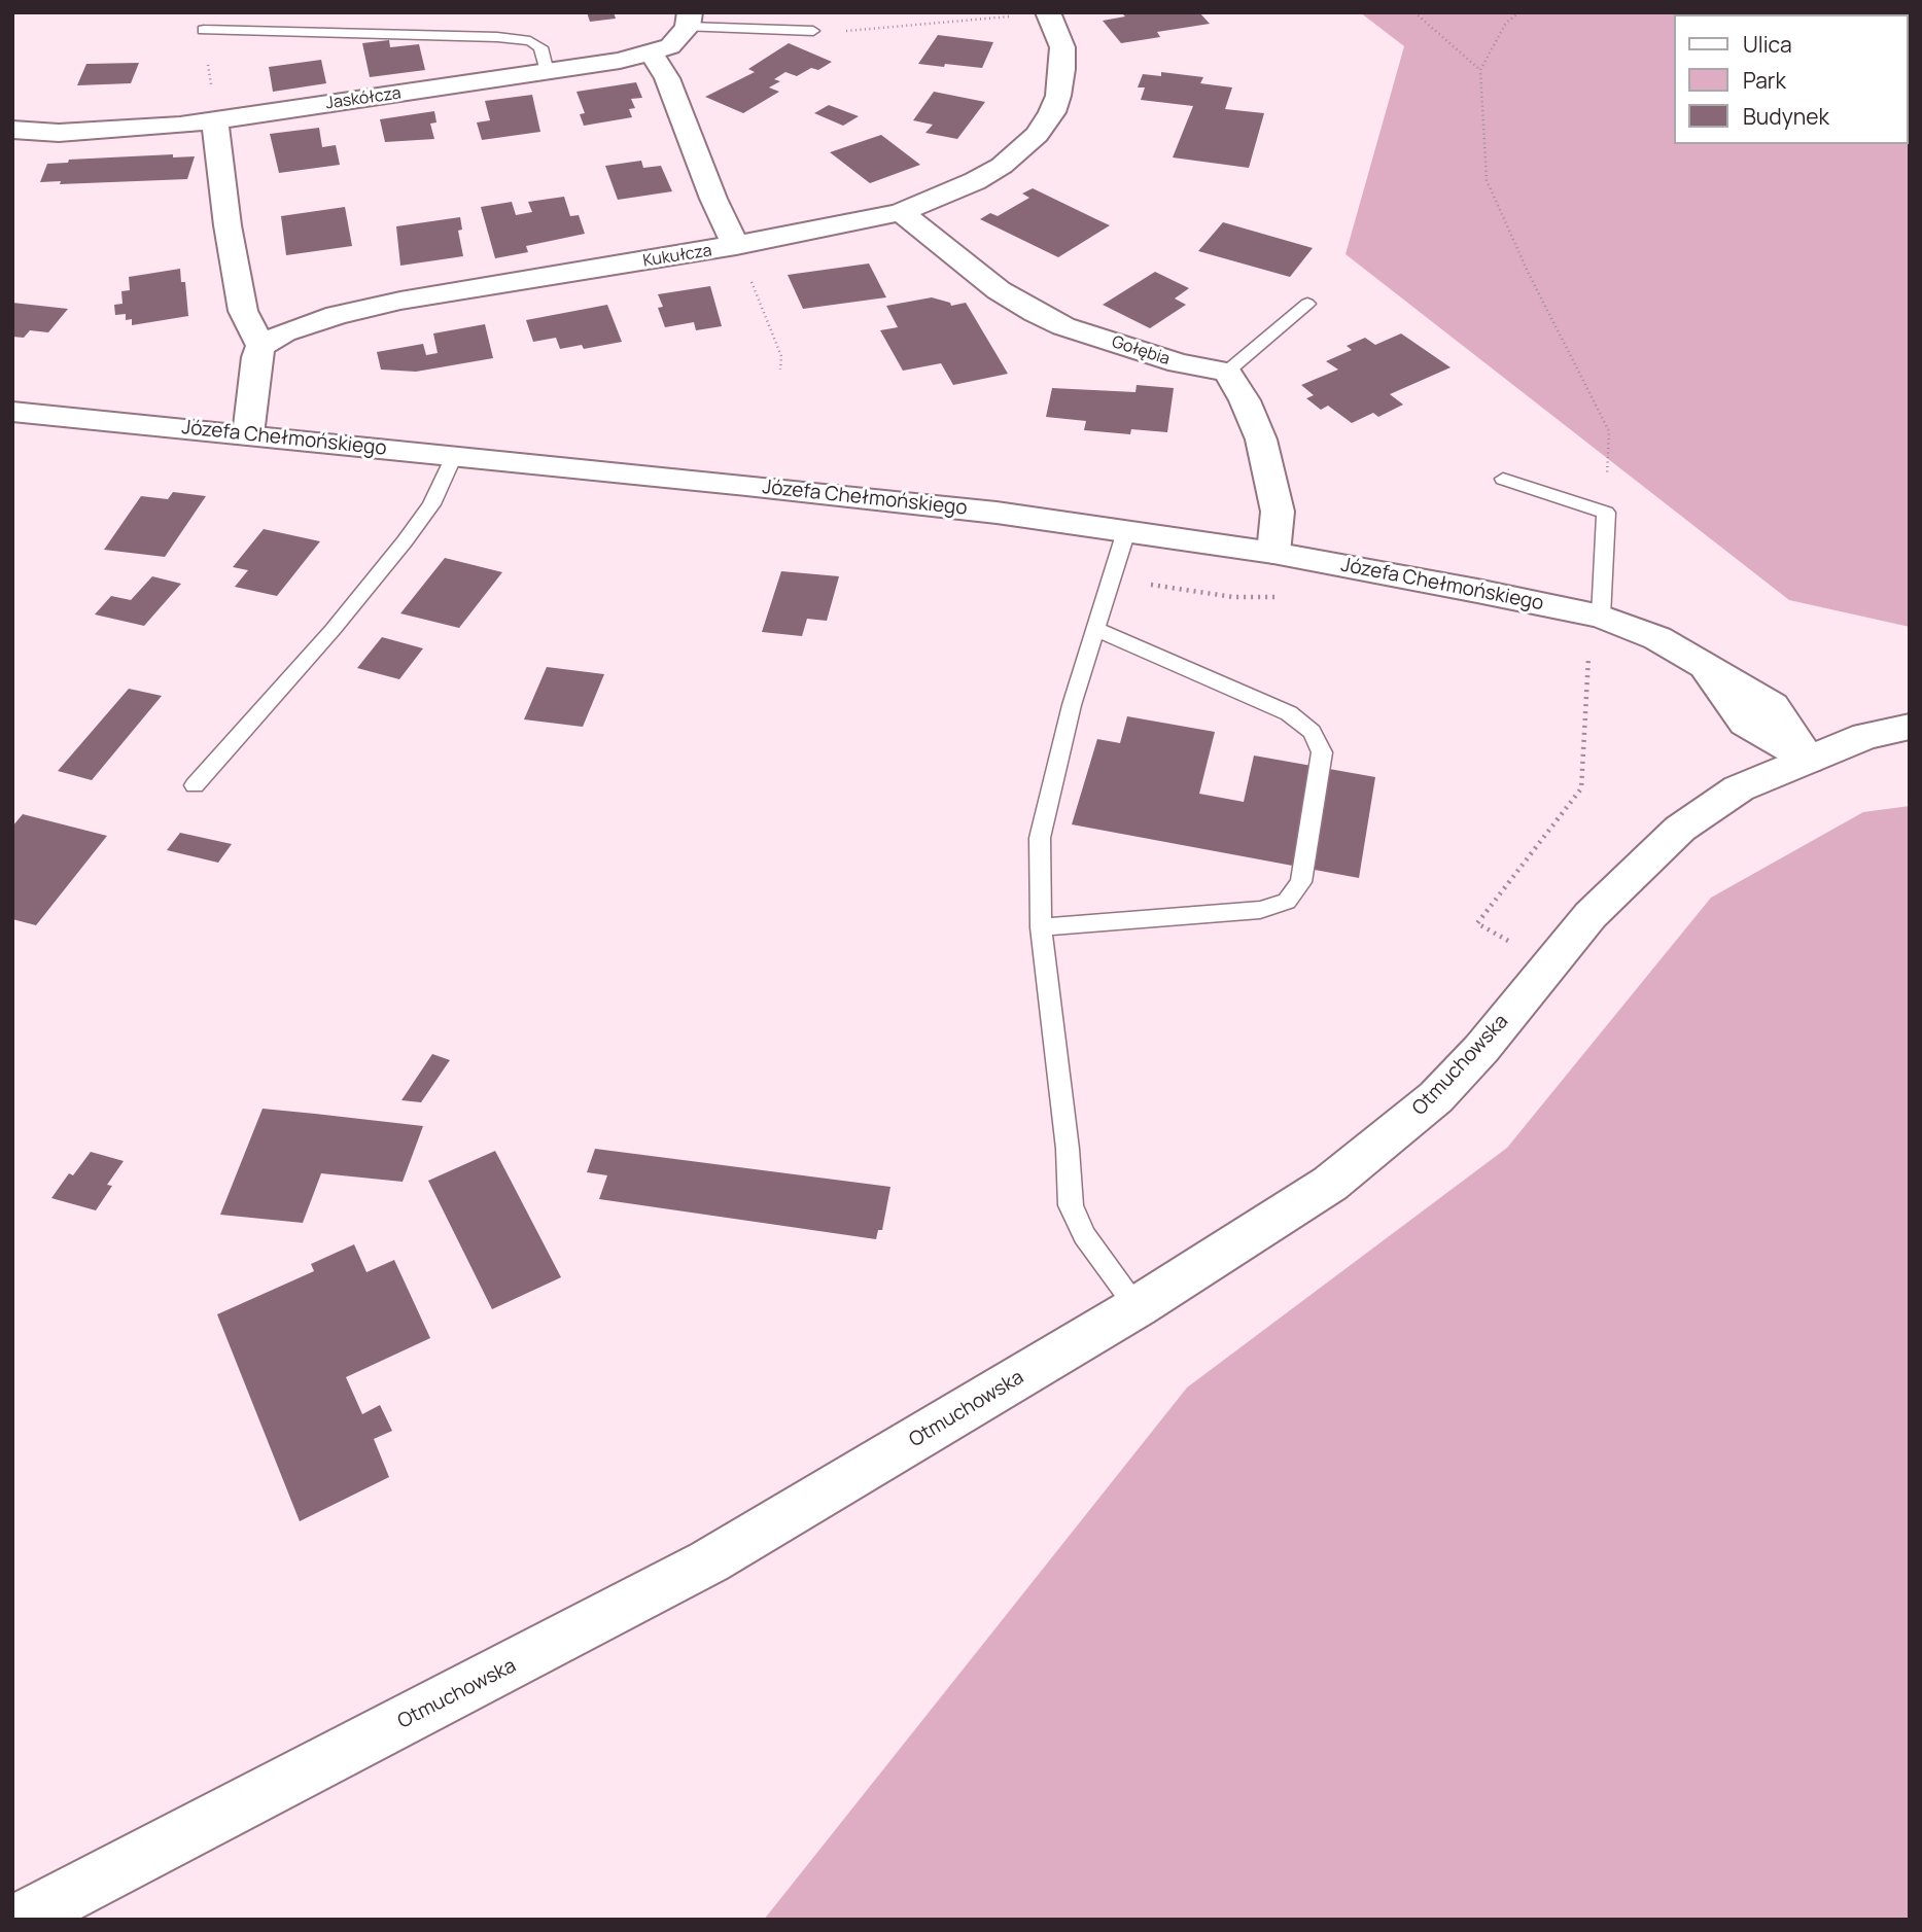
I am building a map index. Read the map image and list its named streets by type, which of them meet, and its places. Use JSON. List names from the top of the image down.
{
  "streets": {
    "street": [
      "Jaskółcza",
      "Kukułcza",
      "Gołębia",
      "Józefa Chełmońskiego",
      "Otmuchowska"
    ]
  },
  "crossings": [
    ["Kukułcza", "Gołębia"],
    ["Józefa Chełmońskiego", "Otmuchowska"]
  ],
  "legend": ["Ulica", "Park", "Budynek"]
}
